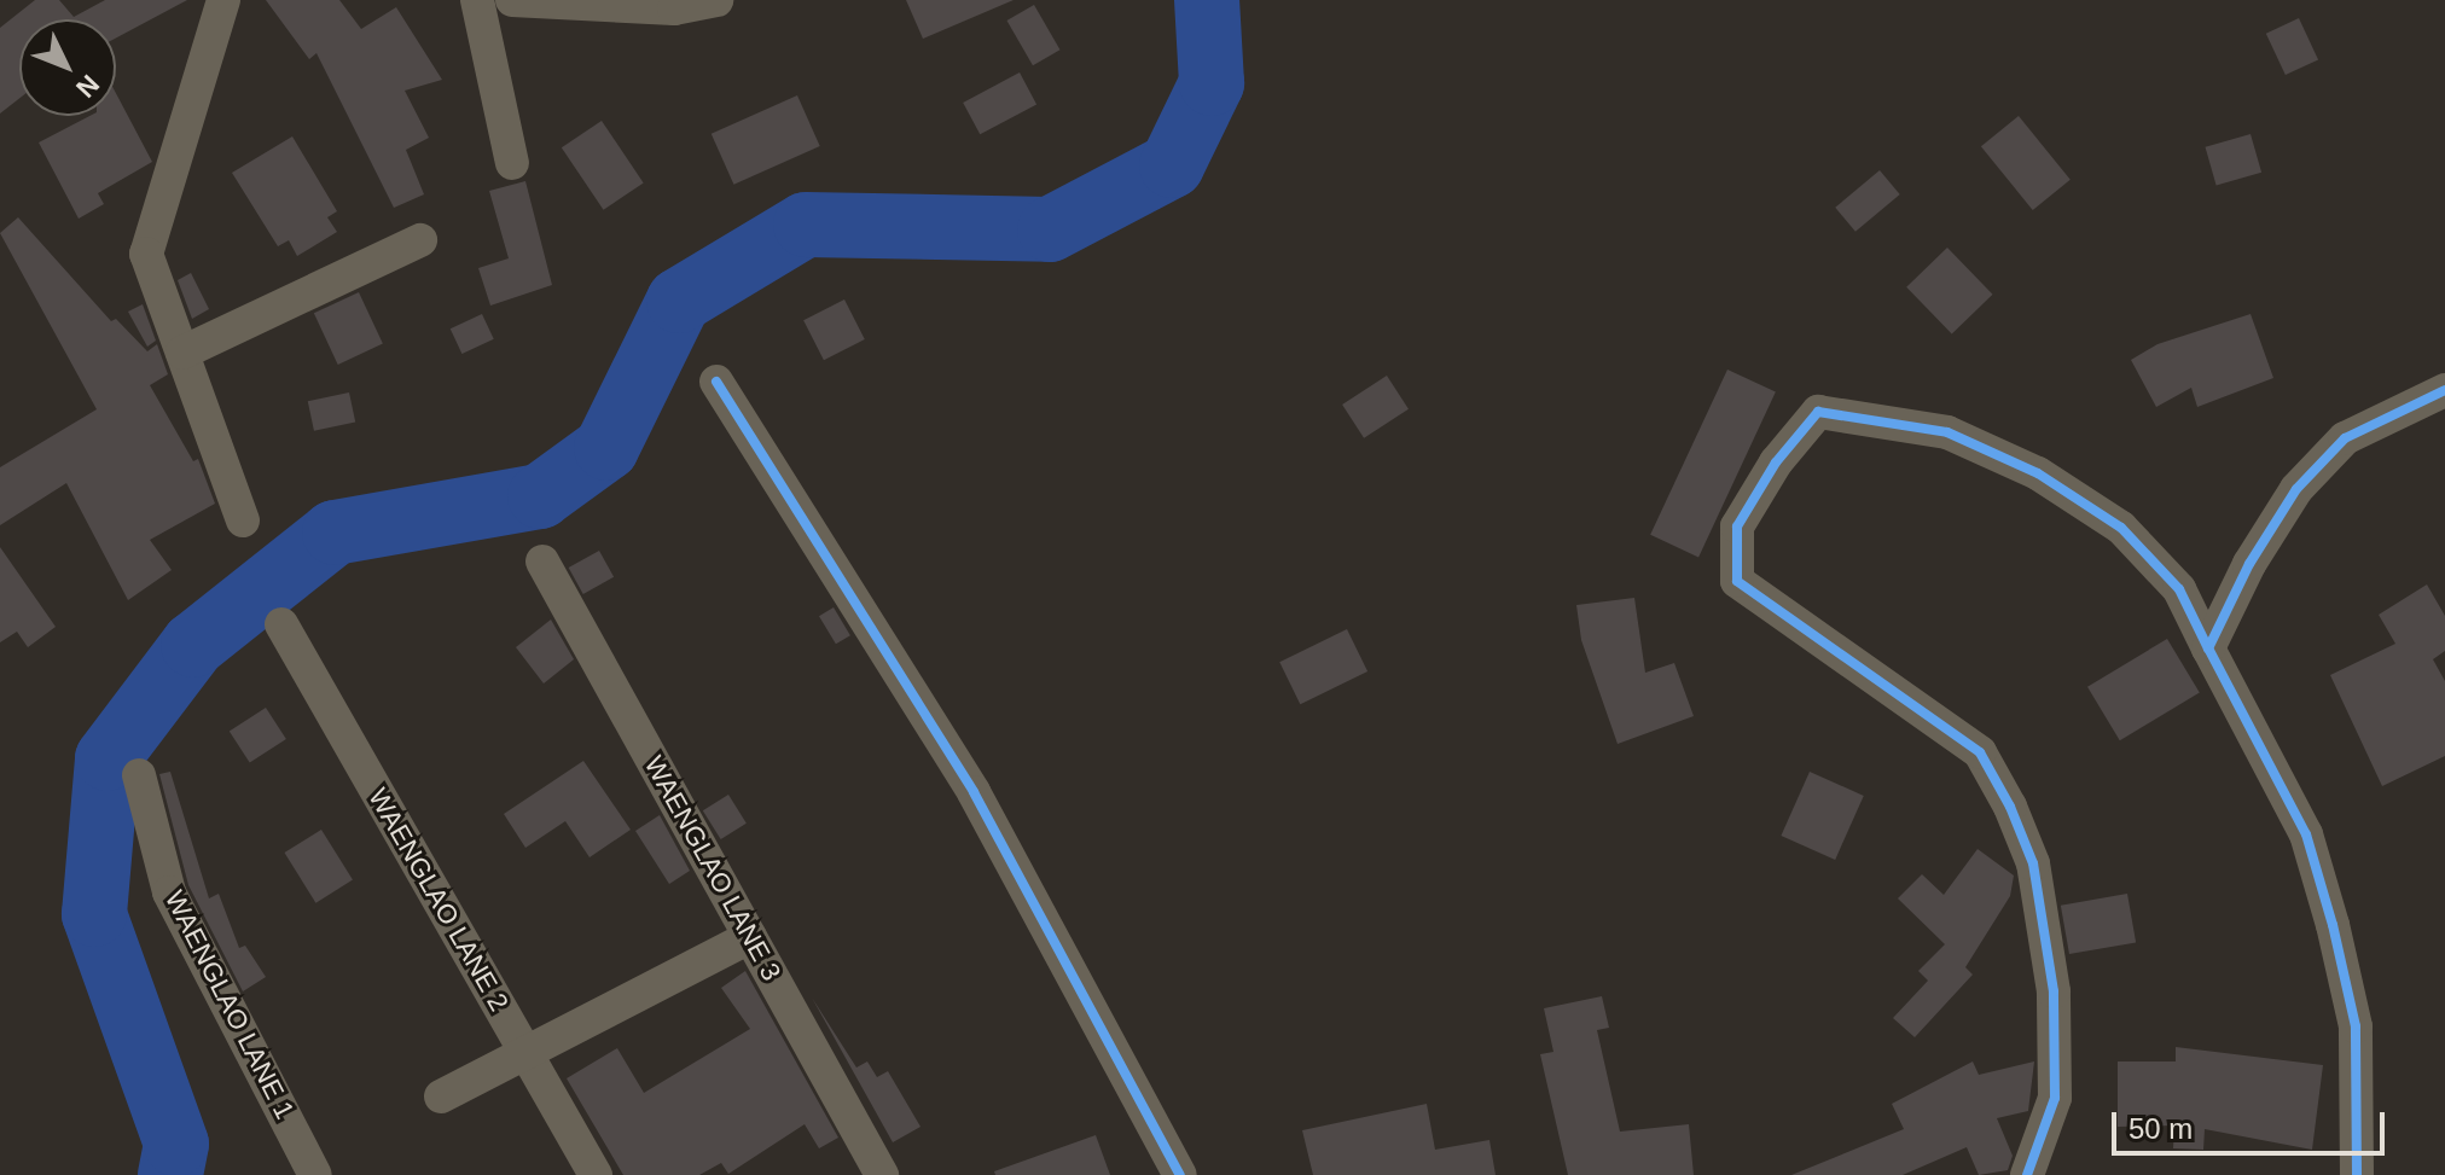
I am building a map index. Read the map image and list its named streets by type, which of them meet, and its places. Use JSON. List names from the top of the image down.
{
  "streets": {
    "street": ["WAENGLAO LANE 3", "WAENGLAO LANE 2", "WAENGLAO LANE 1"]
  },
  "scale_bar": "50 m",
  "north": "bottom right"
}
